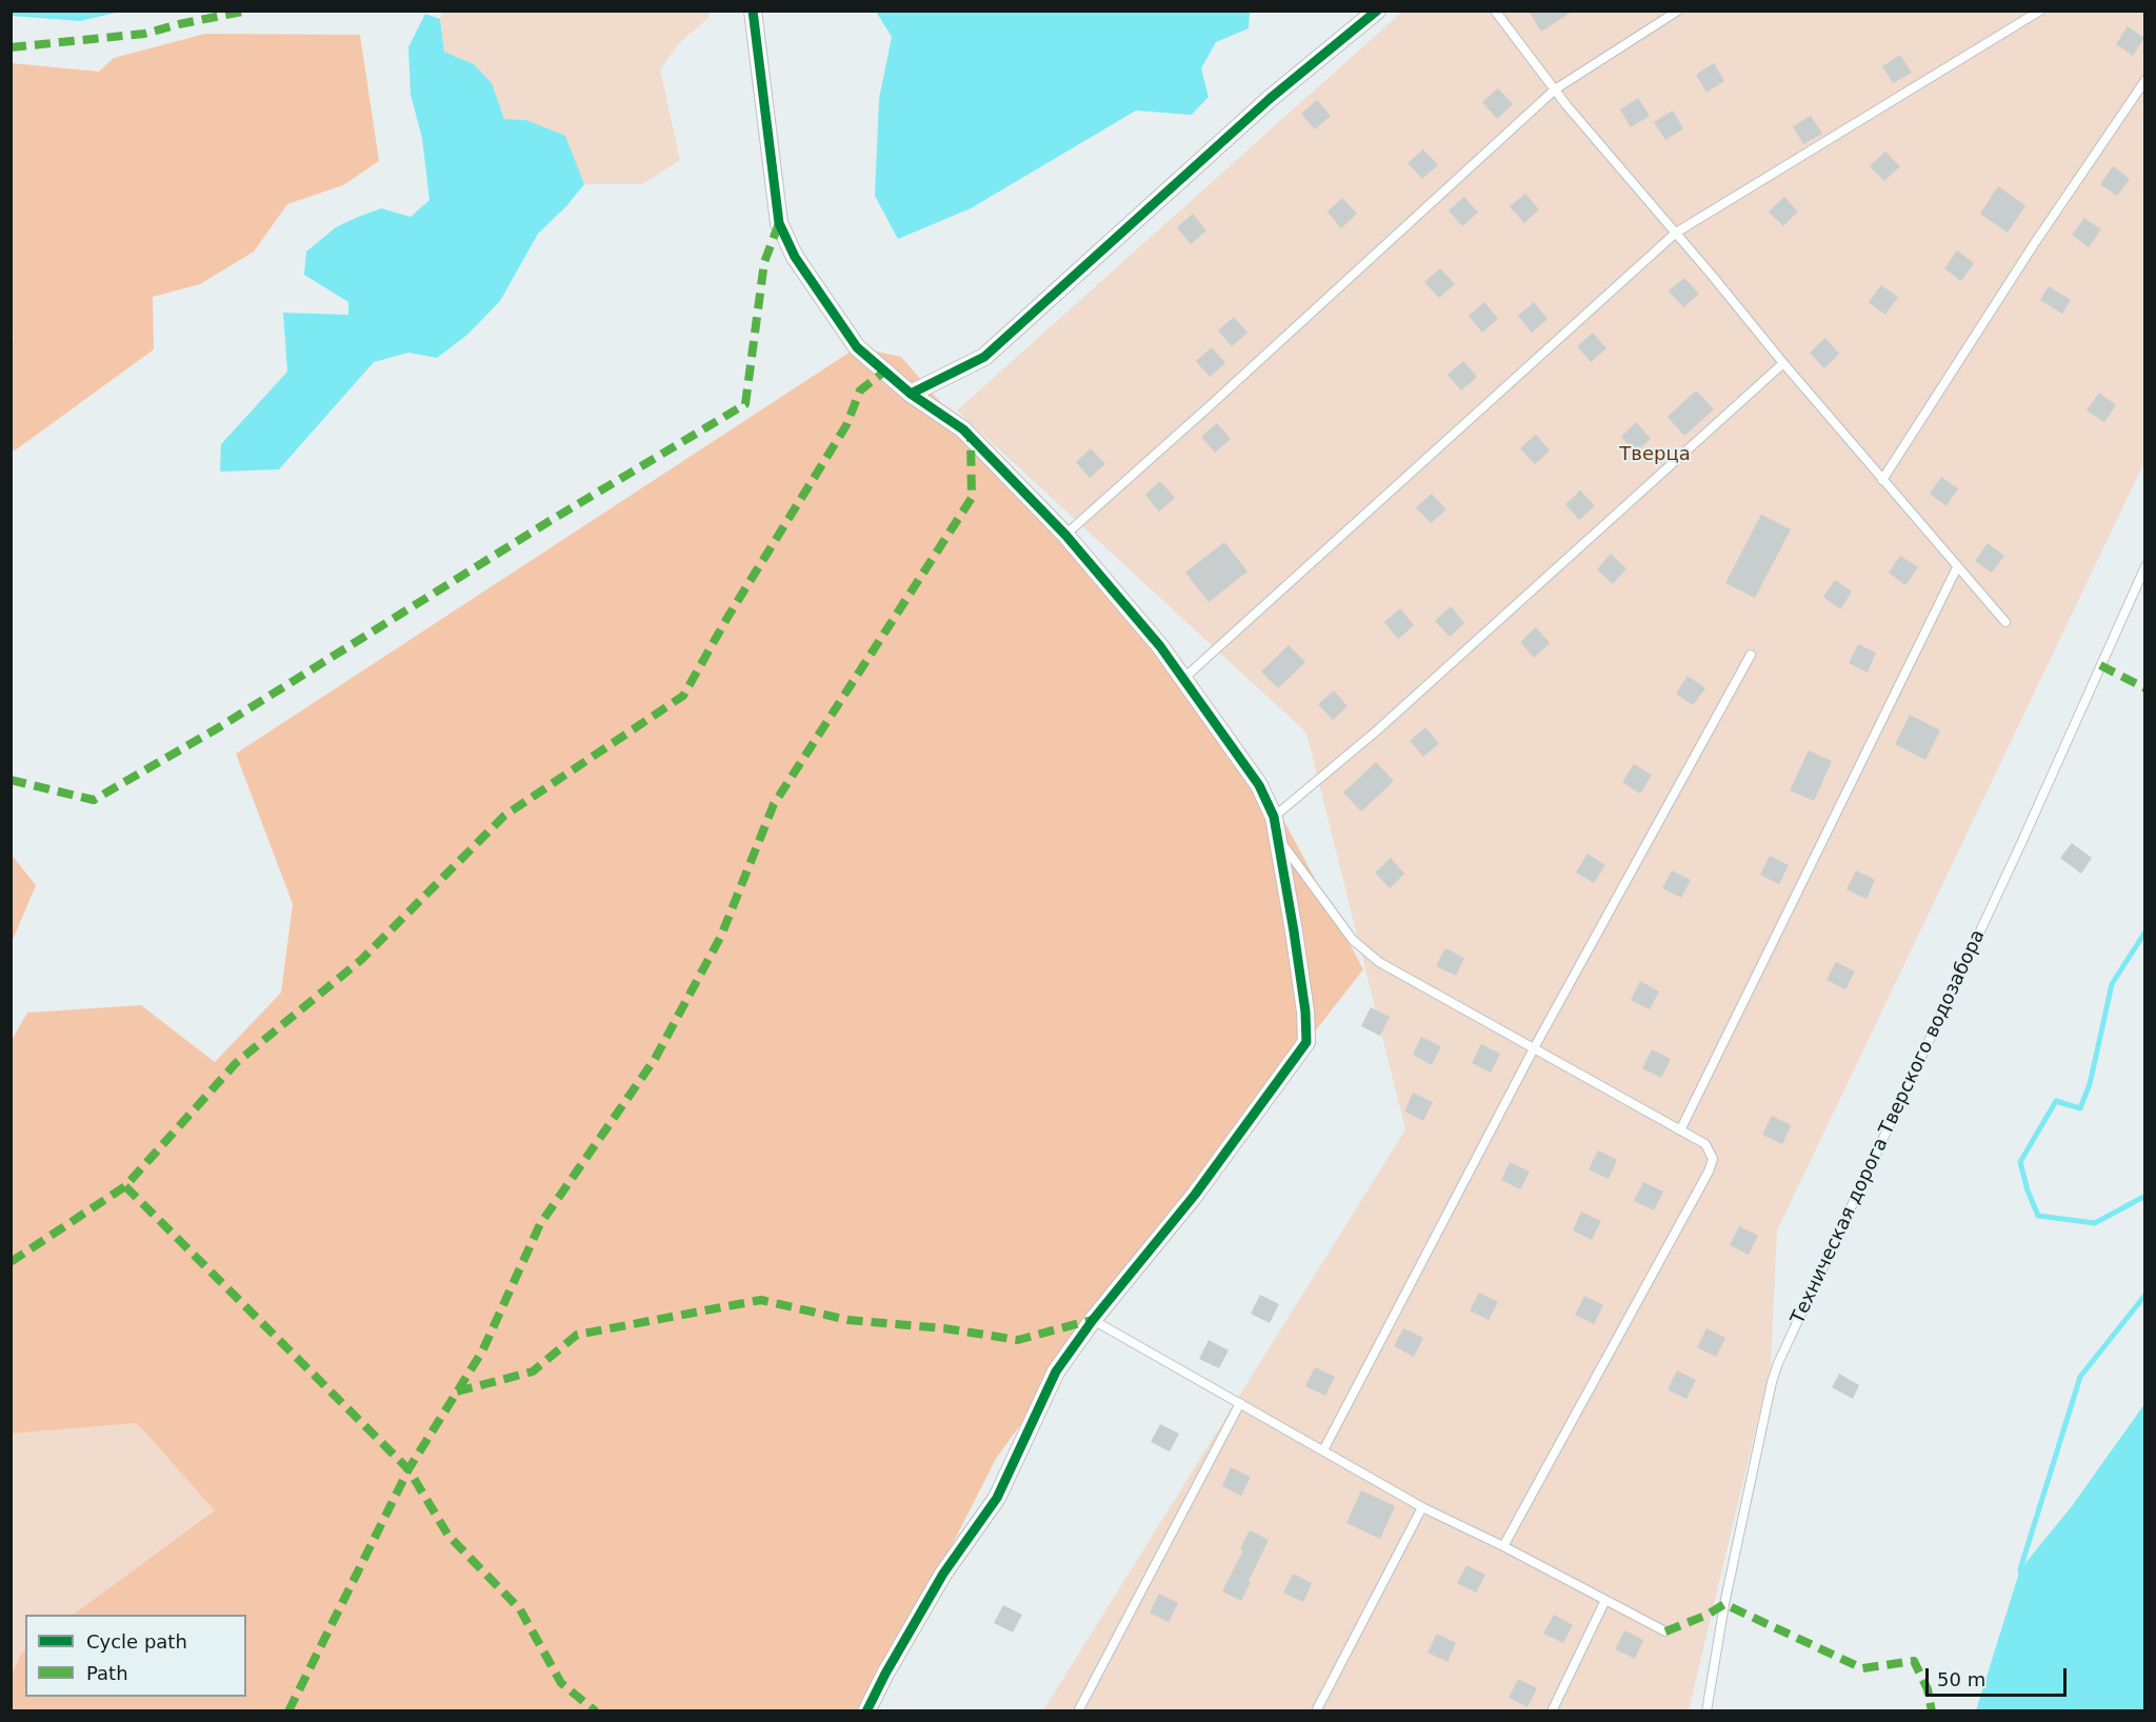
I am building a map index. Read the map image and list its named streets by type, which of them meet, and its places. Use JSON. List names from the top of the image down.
{
  "streets": {
    "lane": ["Техническая дорога Тверского водозабора"]
  },
  "parks": ["Тверца"],
  "legend": ["Cycle path", "Path"],
  "scale_bar": "50 m"
}
